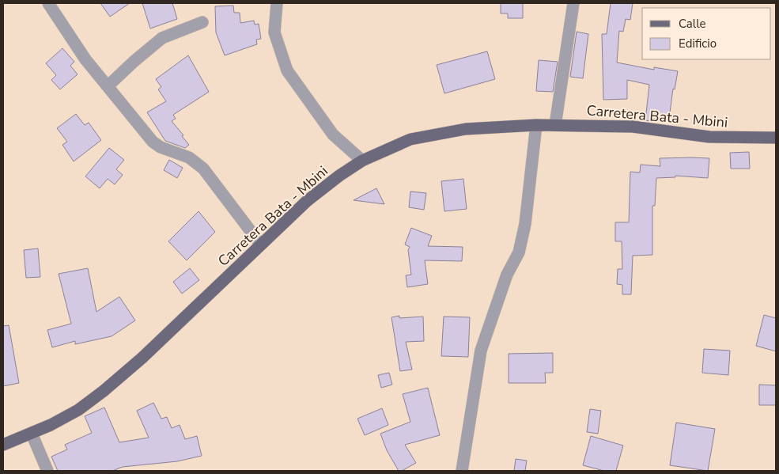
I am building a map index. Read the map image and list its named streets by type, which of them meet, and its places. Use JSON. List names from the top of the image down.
{
  "streets": {
    "main road": ["Carretera Bata - Mbini"]
  },
  "legend": ["Calle", "Edificio"]
}
